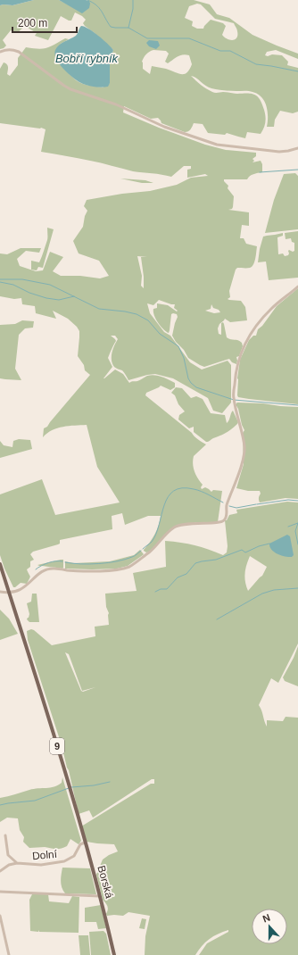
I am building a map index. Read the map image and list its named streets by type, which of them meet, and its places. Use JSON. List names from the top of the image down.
{
  "streets": {
    "main road": ["9", "Borská"],
    "street": ["Dolní"]
  },
  "crossings": [
    ["9", "Borská"],
    ["Dolní", "Borská"]
  ],
  "water": ["Bobří rybník"],
  "scale_bar": "200 m",
  "north": "top"
}
